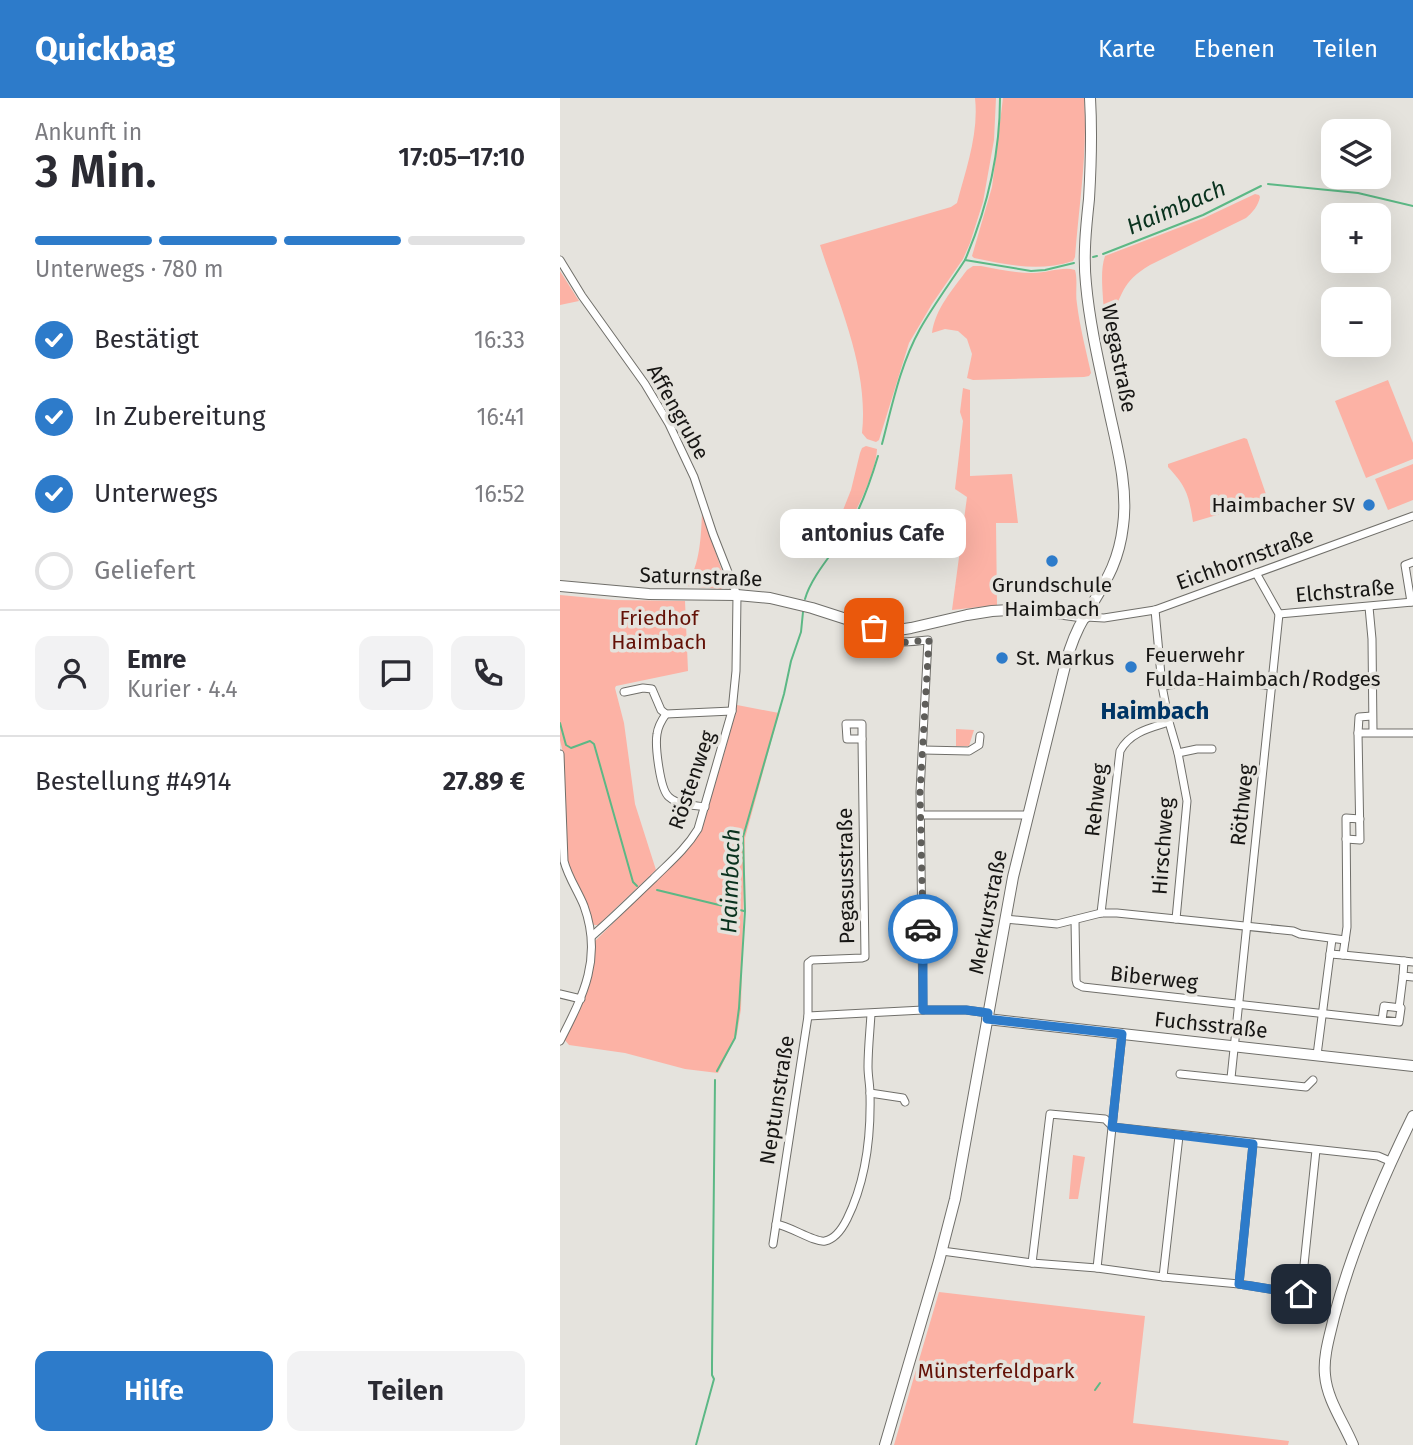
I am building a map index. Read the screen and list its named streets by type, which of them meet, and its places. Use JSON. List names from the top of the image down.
{
  "streets": {
    "main road": [
      "Wegastraße",
      "Saturnstraße",
      "Merkurstraße",
      "Fuchsstraße"
    ],
    "street": [
      "Affengrube",
      "Eichhornstraße",
      "Elchstraße",
      "Röstenweg",
      "Rehweg",
      "Röthweg",
      "Hirschweg",
      "Pegasusstraße",
      "Biberweg",
      "Neptunstraße"
    ]
  },
  "crossings": [
    ["Wegastraße", "Eichhornstraße"],
    ["Wegastraße", "Saturnstraße"],
    ["Wegastraße", "Merkurstraße"],
    ["Affengrube", "Saturnstraße"],
    ["Affengrube", "Röstenweg"],
    ["Eichhornstraße", "Saturnstraße"],
    ["Eichhornstraße", "Hirschweg"],
    ["Eichhornstraße", "Merkurstraße"],
    ["Saturnstraße", "Röstenweg"],
    ["Saturnstraße", "Merkurstraße"],
    ["Elchstraße", "Röthweg"],
    ["Rehweg", "Hirschweg"],
    ["Röthweg", "Biberweg"],
    ["Röthweg", "Fuchsstraße"],
    ["Pegasusstraße", "Neptunstraße"],
    ["Merkurstraße", "Fuchsstraße"]
  ],
  "districts": ["Haimbach"],
  "water": ["Haimbach"],
  "parks": ["Friedhof Haimbach", "Münsterfeldpark"],
  "places": [
    "Haimbacher SV",
    "Grundschule Haimbach",
    "antonius Cafe",
    "St. Markus",
    "Feuerwehr Fulda-Haimbach/Rodges"
  ],
  "page": {
    "header": "Quickbag",
    "nav": ["Karte", "Ebenen", "Teilen"],
    "heading": ["3 Min.", "Ankunft in", "17:05–17:10"],
    "panel": [
      "Emre",
      "Kurier · 4.4",
      "Bestellung #4914",
      "27.89 €"
    ],
    "map_buttons": ["+", "−"],
    "bar": "Unterwegs · 780 m",
    "list": [
      ["Bestätigt", "16:33"],
      ["In Zubereitung", "16:41"],
      ["Unterwegs", "16:52"],
      "Geliefert"
    ],
    "bubble": "antonius Cafe",
    "buttons": ["Hilfe", "Teilen"]
  }
}
